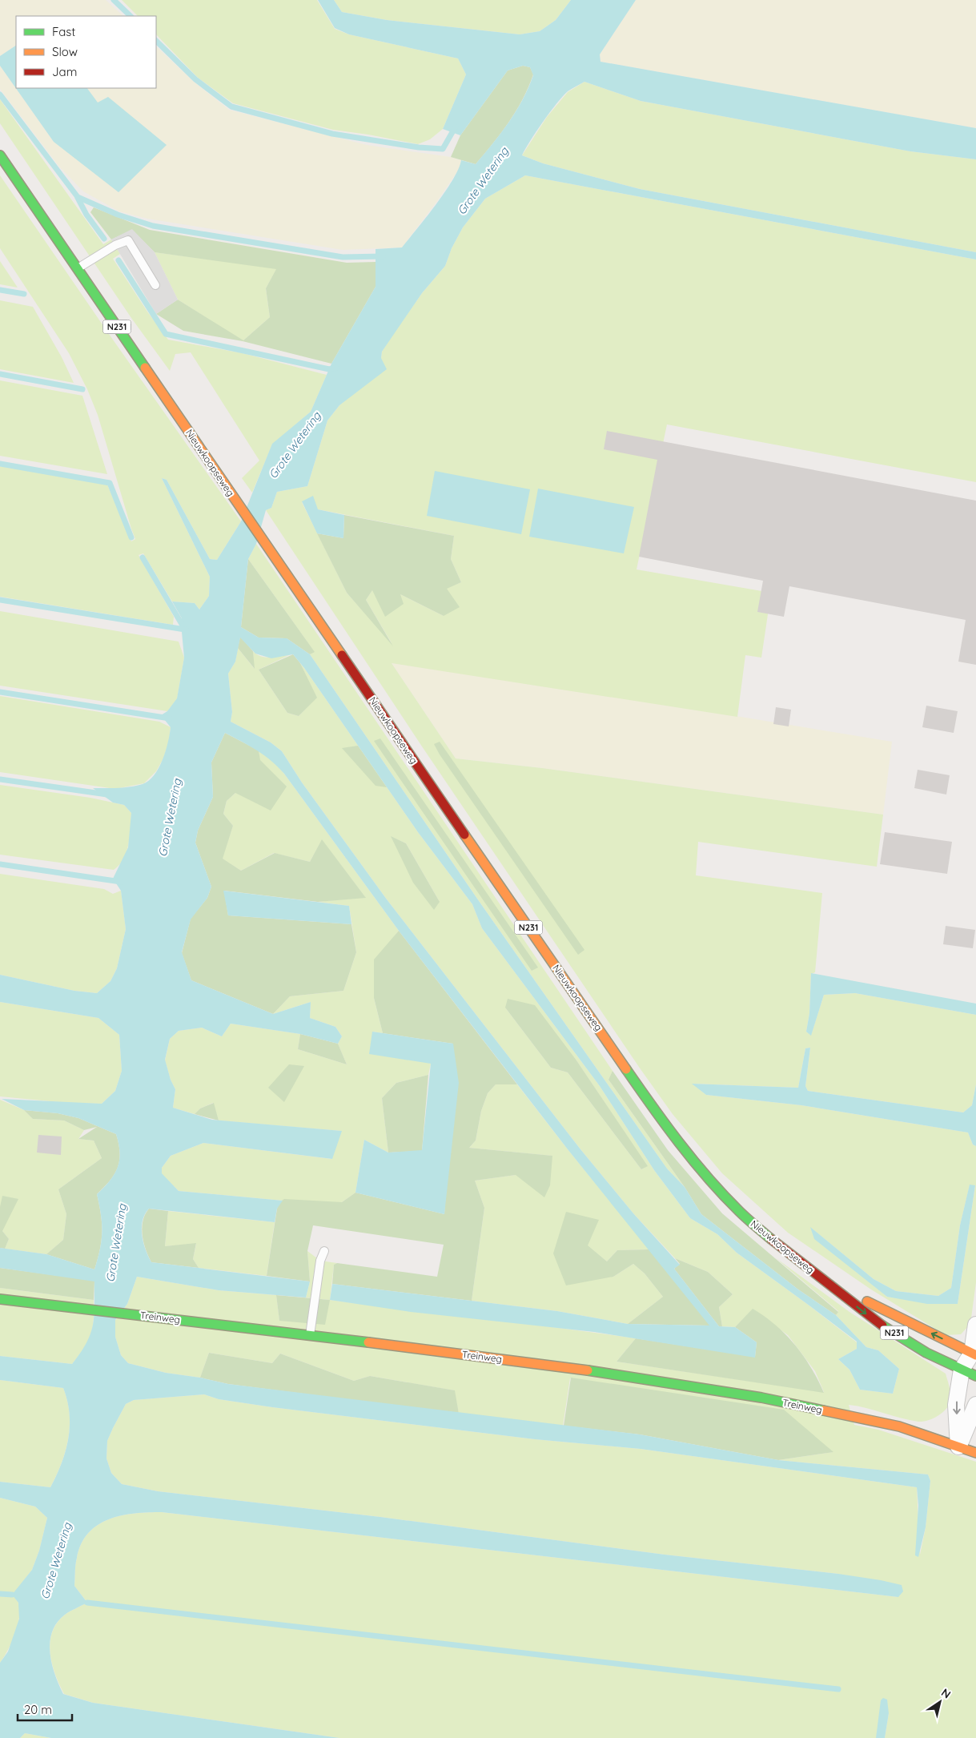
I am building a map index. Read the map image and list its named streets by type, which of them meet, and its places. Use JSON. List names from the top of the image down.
{
  "streets": {
    "main road": ["N231", "Nieuwkoopseweg", "Treinweg"]
  },
  "water": ["Grote Wetering"],
  "legend": ["Fast", "Slow", "Jam"],
  "scale_bar": "20 m",
  "north": "top right"
}
